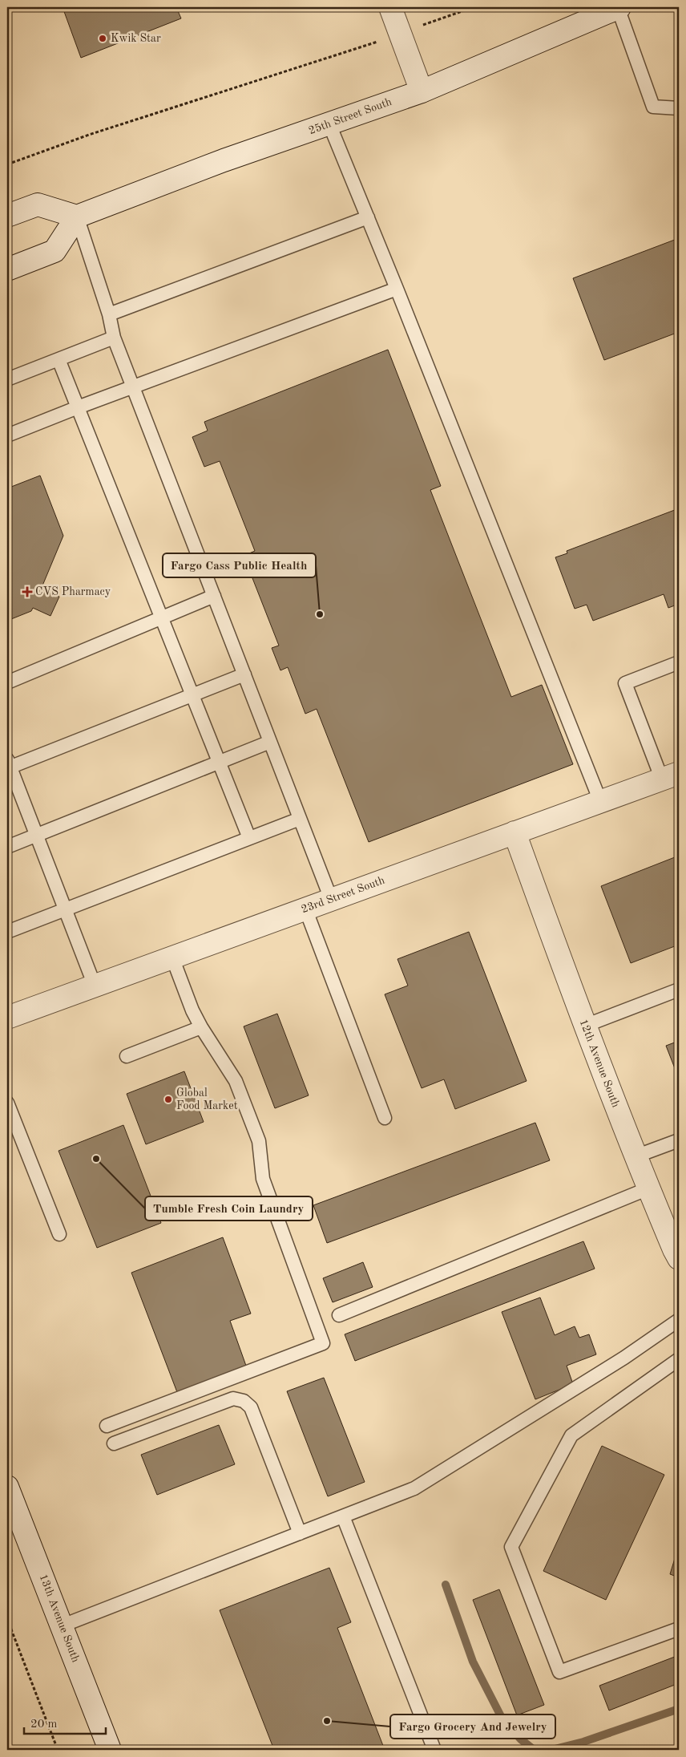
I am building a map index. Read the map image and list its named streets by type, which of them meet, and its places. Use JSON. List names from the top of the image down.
{
  "streets": {
    "street": [
      "25th Street South",
      "23rd Street South",
      "12th Avenue South",
      "13th Avenue South"
    ]
  },
  "crossings": [
    ["23rd Street South", "12th Avenue South"]
  ],
  "places": {
    "other": [
      "Kwik Star",
      "Fargo Cass Public Health",
      "Global Food Market",
      "Tumble Fresh Coin Laundry",
      "Fargo Grocery And Jewelry"
    ],
    "health": ["CVS Pharmacy"]
  },
  "scale_bar": "20 m"
}
